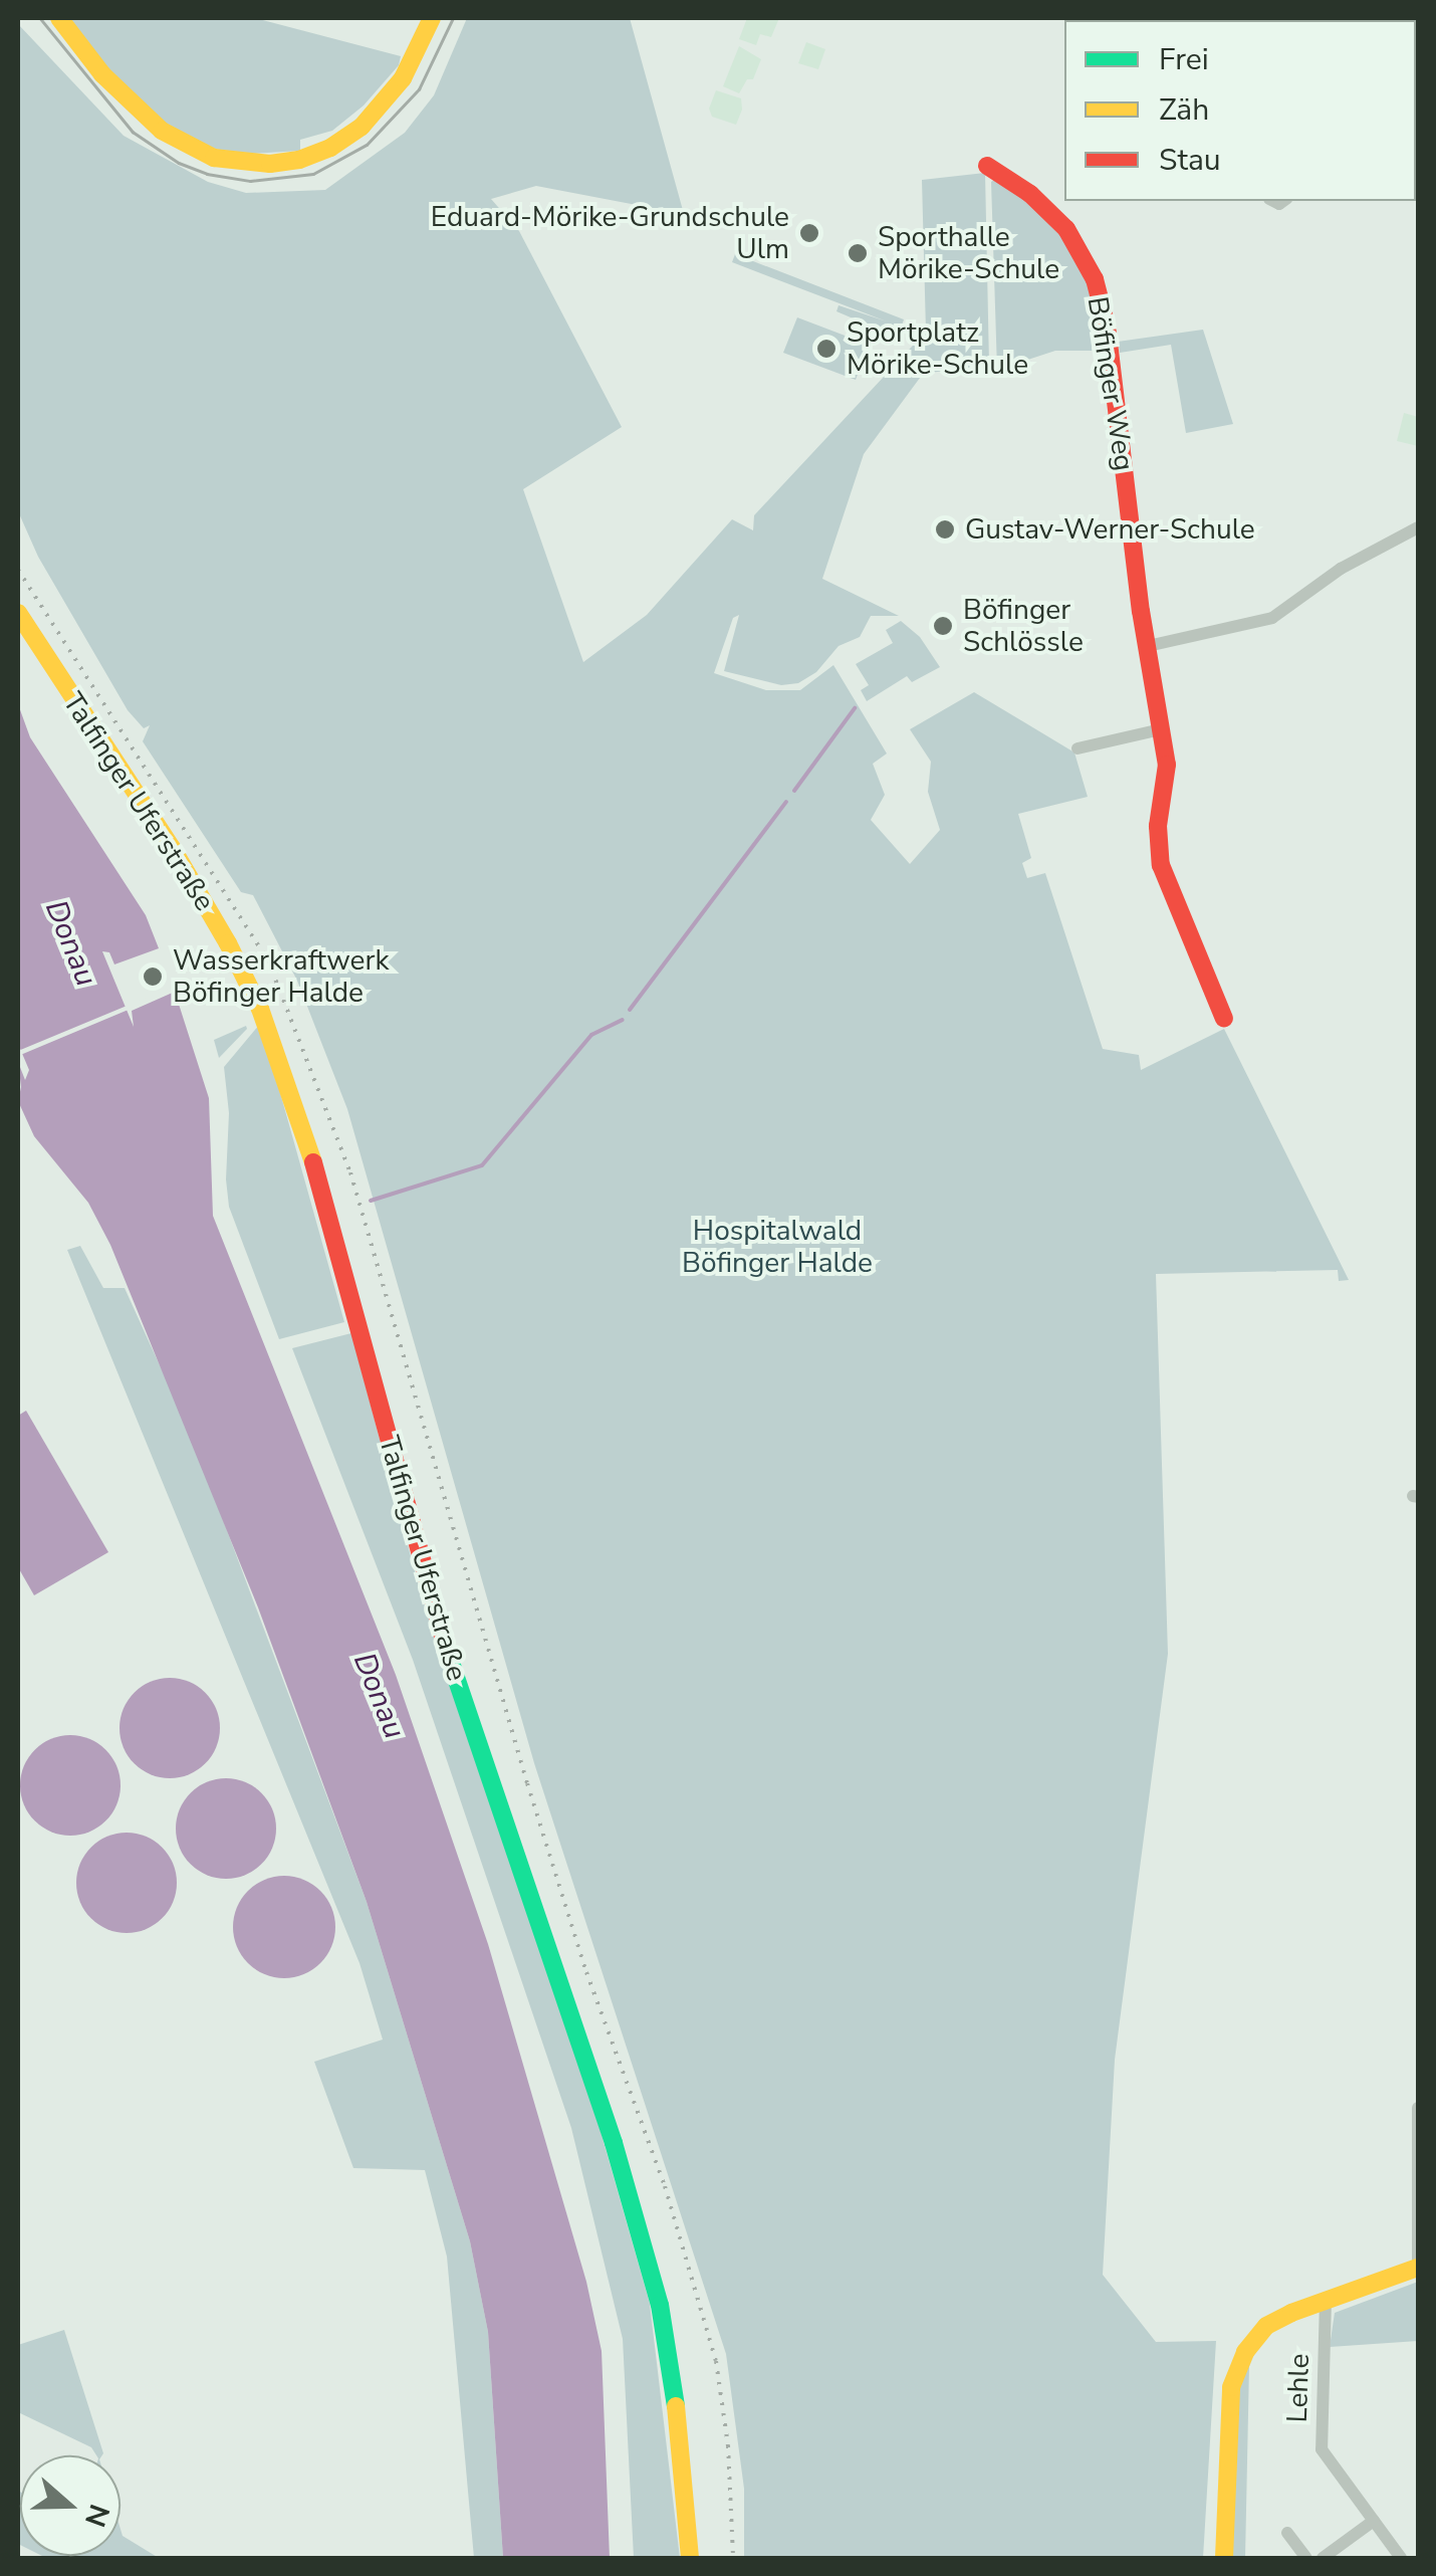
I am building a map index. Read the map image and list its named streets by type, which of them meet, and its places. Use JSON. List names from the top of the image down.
{
  "streets": {
    "street": ["Böfinger Weg", "Talfinger Uferstraße", "Lehle"]
  },
  "water": ["Donau"],
  "parks": ["Hospitalwald Böfinger Halde"],
  "places": [
    "Eduard-Mörike-Grundschule Ulm",
    "Sporthalle Mörike-Schule",
    "Sportplatz Mörike-Schule",
    "Gustav-Werner-Schule",
    "Böfinger Schlössle",
    "Wasserkraftwerk Böfinger Halde"
  ],
  "legend": ["Frei", "Zäh", "Stau"],
  "north": "right"
}
